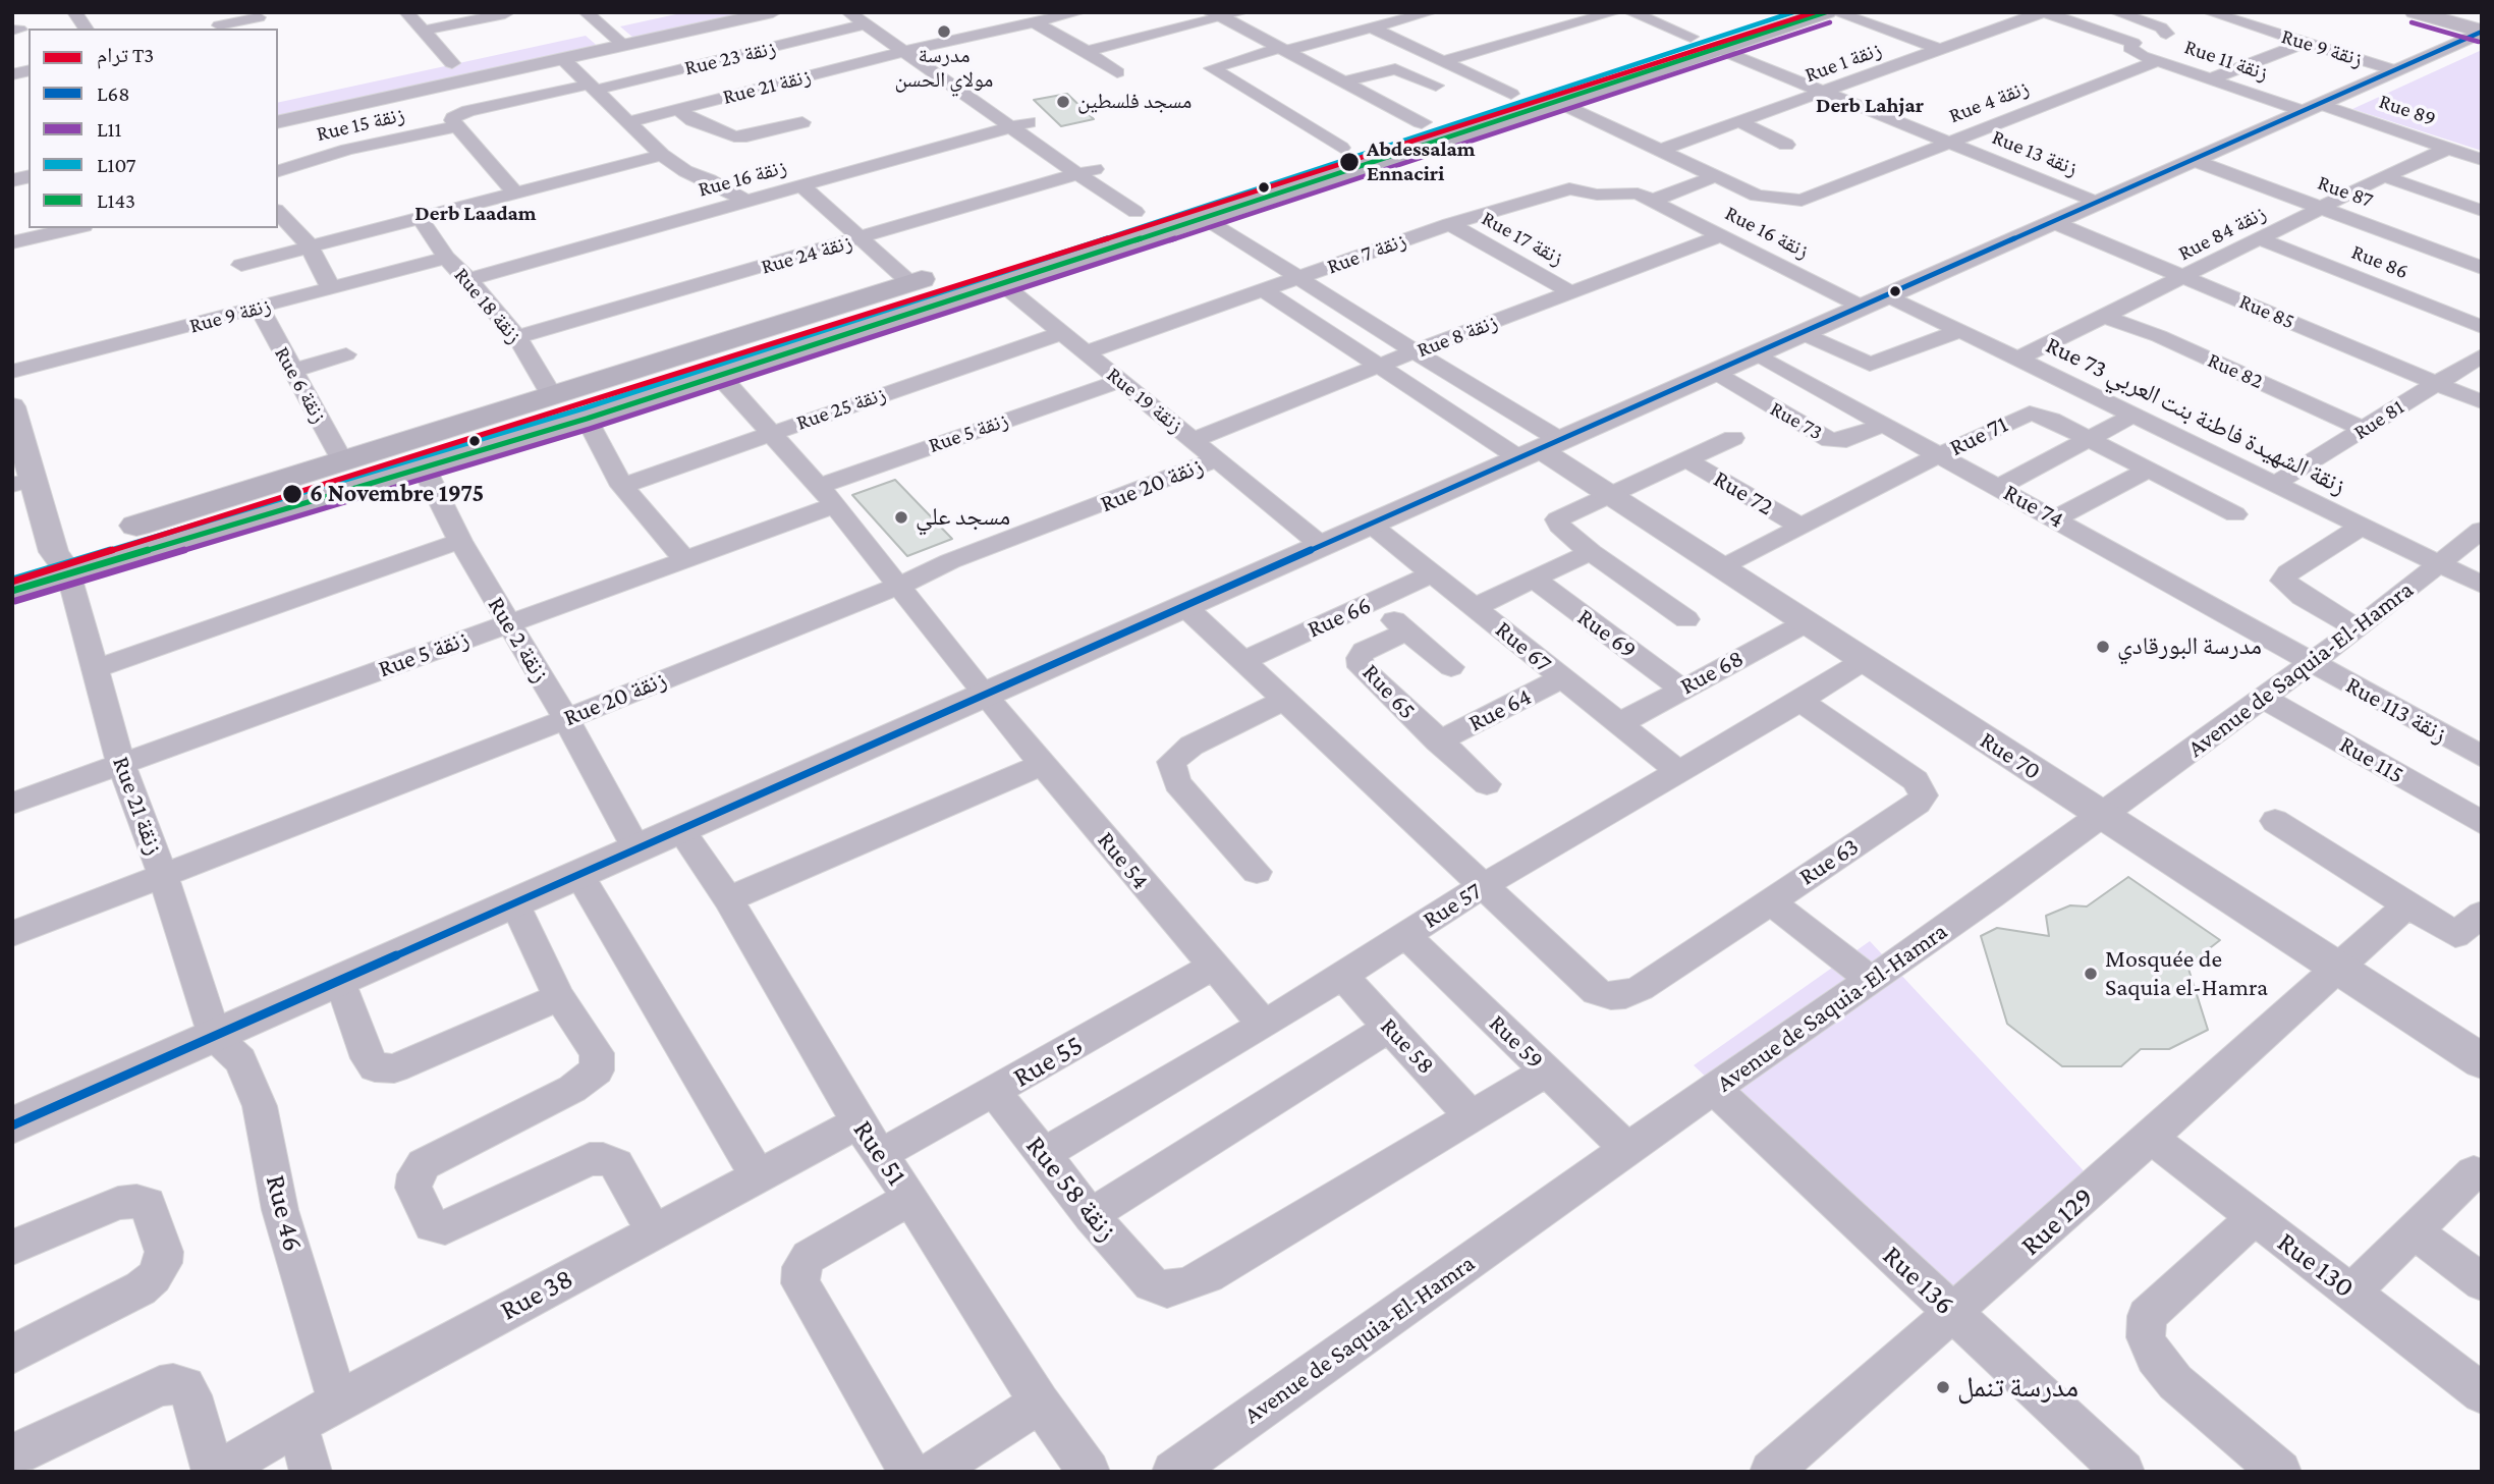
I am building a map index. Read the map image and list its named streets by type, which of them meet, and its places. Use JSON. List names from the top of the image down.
{
  "streets": {
    "street": [
      "Rue 9 زنقة",
      "Rue 23 زنقة",
      "Rue 11 زنقة",
      "Rue 1 زنقة",
      "Rue 21 زنقة",
      "Rue 4 زنقة",
      "Rue 89",
      "Rue 15 زنقة",
      "Rue 13 زنقة",
      "Rue 16 زنقة",
      "Rue 87",
      "Rue 84 زنقة",
      "Rue 17 زنقة",
      "Rue 7 زنقة",
      "Rue 24 زنقة",
      "Rue 86",
      "Rue 18 زنقة",
      "Rue 85",
      "Rue 8 زنقة",
      "Rue 82",
      "Rue 6 زنقة",
      "Rue 19 زنقة",
      "Rue 25 زنقة",
      "Rue 73 زنقة الشهيدة فاطنة بنت العربي",
      "Rue 81",
      "Rue 73",
      "Rue 5 زنقة",
      "Rue 71",
      "Rue 20 زنقة",
      "Rue 72",
      "Rue 74",
      "Rue 66",
      "Rue 69",
      "Rue 2 زنقة",
      "Rue 67",
      "Avenue de Saquia-El-Hamra",
      "Rue 68",
      "Rue 65",
      "Rue 64",
      "Rue 113 زنقة",
      "Rue 70",
      "Rue 115",
      "Rue 54",
      "Rue 63",
      "Rue 57",
      "Rue 59",
      "Rue 58",
      "Rue 55",
      "Rue 51",
      "Rue 58 زنقة",
      "Rue 46",
      "Rue 129",
      "Rue 130",
      "Rue 136",
      "Rue 38"
    ]
  },
  "crossings": [
    ["Rue 9 زنقة", "Rue 18 زنقة"],
    ["Rue 9 زنقة", "Rue 6 زنقة"],
    ["Rue 23 زنقة", "Rue 15 زنقة"],
    ["Rue 11 زنقة", "Rue 1 زنقة"],
    ["Rue 11 زنقة", "Rue 4 زنقة"],
    ["Rue 11 زنقة", "Rue 89"],
    ["Rue 1 زنقة", "Rue 13 زنقة"],
    ["Rue 21 زنقة", "Rue 5 زنقة"],
    ["Rue 21 زنقة", "Rue 20 زنقة"],
    ["Rue 21 زنقة", "Rue 46"],
    ["Rue 4 زنقة", "Rue 13 زنقة"],
    ["Rue 89", "Rue 84 زنقة"],
    ["Rue 16 زنقة", "Rue 7 زنقة"],
    ["Rue 16 زنقة", "Rue 18 زنقة"],
    ["Rue 16 زنقة", "Rue 8 زنقة"],
    ["Rue 16 زنقة", "Rue 73 زنقة الشهيدة فاطنة بنت العربي"],
    ["Rue 87", "Rue 84 زنقة"],
    ["Rue 84 زنقة", "Rue 86"],
    ["Rue 84 زنقة", "Rue 85"],
    ["Rue 84 زنقة", "Rue 82"],
    ["Rue 84 زنقة", "Rue 73 زنقة الشهيدة فاطنة بنت العربي"],
    ["Rue 17 زنقة", "Rue 7 زنقة"],
    ["Rue 17 زنقة", "Rue 8 زنقة"],
    ["Rue 7 زنقة", "Rue 19 زنقة"],
    ["Rue 24 زنقة", "Rue 18 زنقة"],
    ["Rue 85", "Rue 81"],
    ["Rue 8 زنقة", "Rue 19 زنقة"],
    ["Rue 82", "Rue 81"],
    ["Rue 19 زنقة", "Rue 25 زنقة"],
    ["Rue 19 زنقة", "Rue 5 زنقة"],
    ["Rue 19 زنقة", "Rue 20 زنقة"],
    ["Rue 73 زنقة الشهيدة فاطنة بنت العربي", "Rue 81"],
    ["Rue 73 زنقة الشهيدة فاطنة بنت العربي", "Avenue de Saquia-El-Hamra"],
    ["Rue 73", "Rue 74"],
    ["Rue 5 زنقة", "Rue 2 زنقة"],
    ["Rue 71", "Rue 72"],
    ["Rue 71", "Rue 74"],
    ["Rue 71", "Rue 70"],
    ["Rue 20 زنقة", "Rue 2 زنقة"],
    ["Rue 72", "Rue 70"],
    ["Rue 74", "Avenue de Saquia-El-Hamra"],
    ["Rue 74", "Rue 113 زنقة"],
    ["Rue 66", "Rue 67"],
    ["Rue 69", "Rue 68"],
    ["Rue 67", "Rue 68"],
    ["Rue 67", "Rue 64"],
    ["Rue 67", "Rue 57"],
    ["Avenue de Saquia-El-Hamra", "Rue 113 زنقة"],
    ["Avenue de Saquia-El-Hamra", "Rue 70"],
    ["Avenue de Saquia-El-Hamra", "Rue 115"],
    ["Avenue de Saquia-El-Hamra", "Rue 59"],
    ["Avenue de Saquia-El-Hamra", "Rue 136"],
    ["Rue 68", "Rue 70"],
    ["Rue 65", "Rue 64"],
    ["Rue 70", "Rue 57"],
    ["Rue 70", "Rue 129"],
    ["Rue 54", "Rue 57"],
    ["Rue 54", "Rue 55"],
    ["Rue 63", "Rue 57"],
    ["Rue 57", "Rue 59"],
    ["Rue 57", "Rue 58"],
    ["Rue 57", "Rue 58 زنقة"],
    ["Rue 58", "Rue 58 زنقة"],
    ["Rue 55", "Rue 51"],
    ["Rue 55", "Rue 58 زنقة"],
    ["Rue 51", "Rue 38"],
    ["Rue 46", "Rue 38"],
    ["Rue 129", "Rue 130"],
    ["Rue 129", "Rue 136"]
  ],
  "districts": ["Derb Lahjar", "Derb Laadam"],
  "places": [
    "مدرسة مولاي الحسن",
    "مسجد فلسطين",
    "Abdessalam Ennaciri",
    "6 Novembre 1975",
    "مسجد علي",
    "مدرسة البورقادي",
    "Mosquée de Saquia el-Hamra",
    "مدرسة تنمل"
  ],
  "lines": [
    "tram line T3",
    "transit line L107",
    "transit line L143",
    "transit line L11",
    "transit line L68"
  ],
  "legend": [
    "ترام T3",
    "L68",
    "L11",
    "L107",
    "L143"
  ]
}
